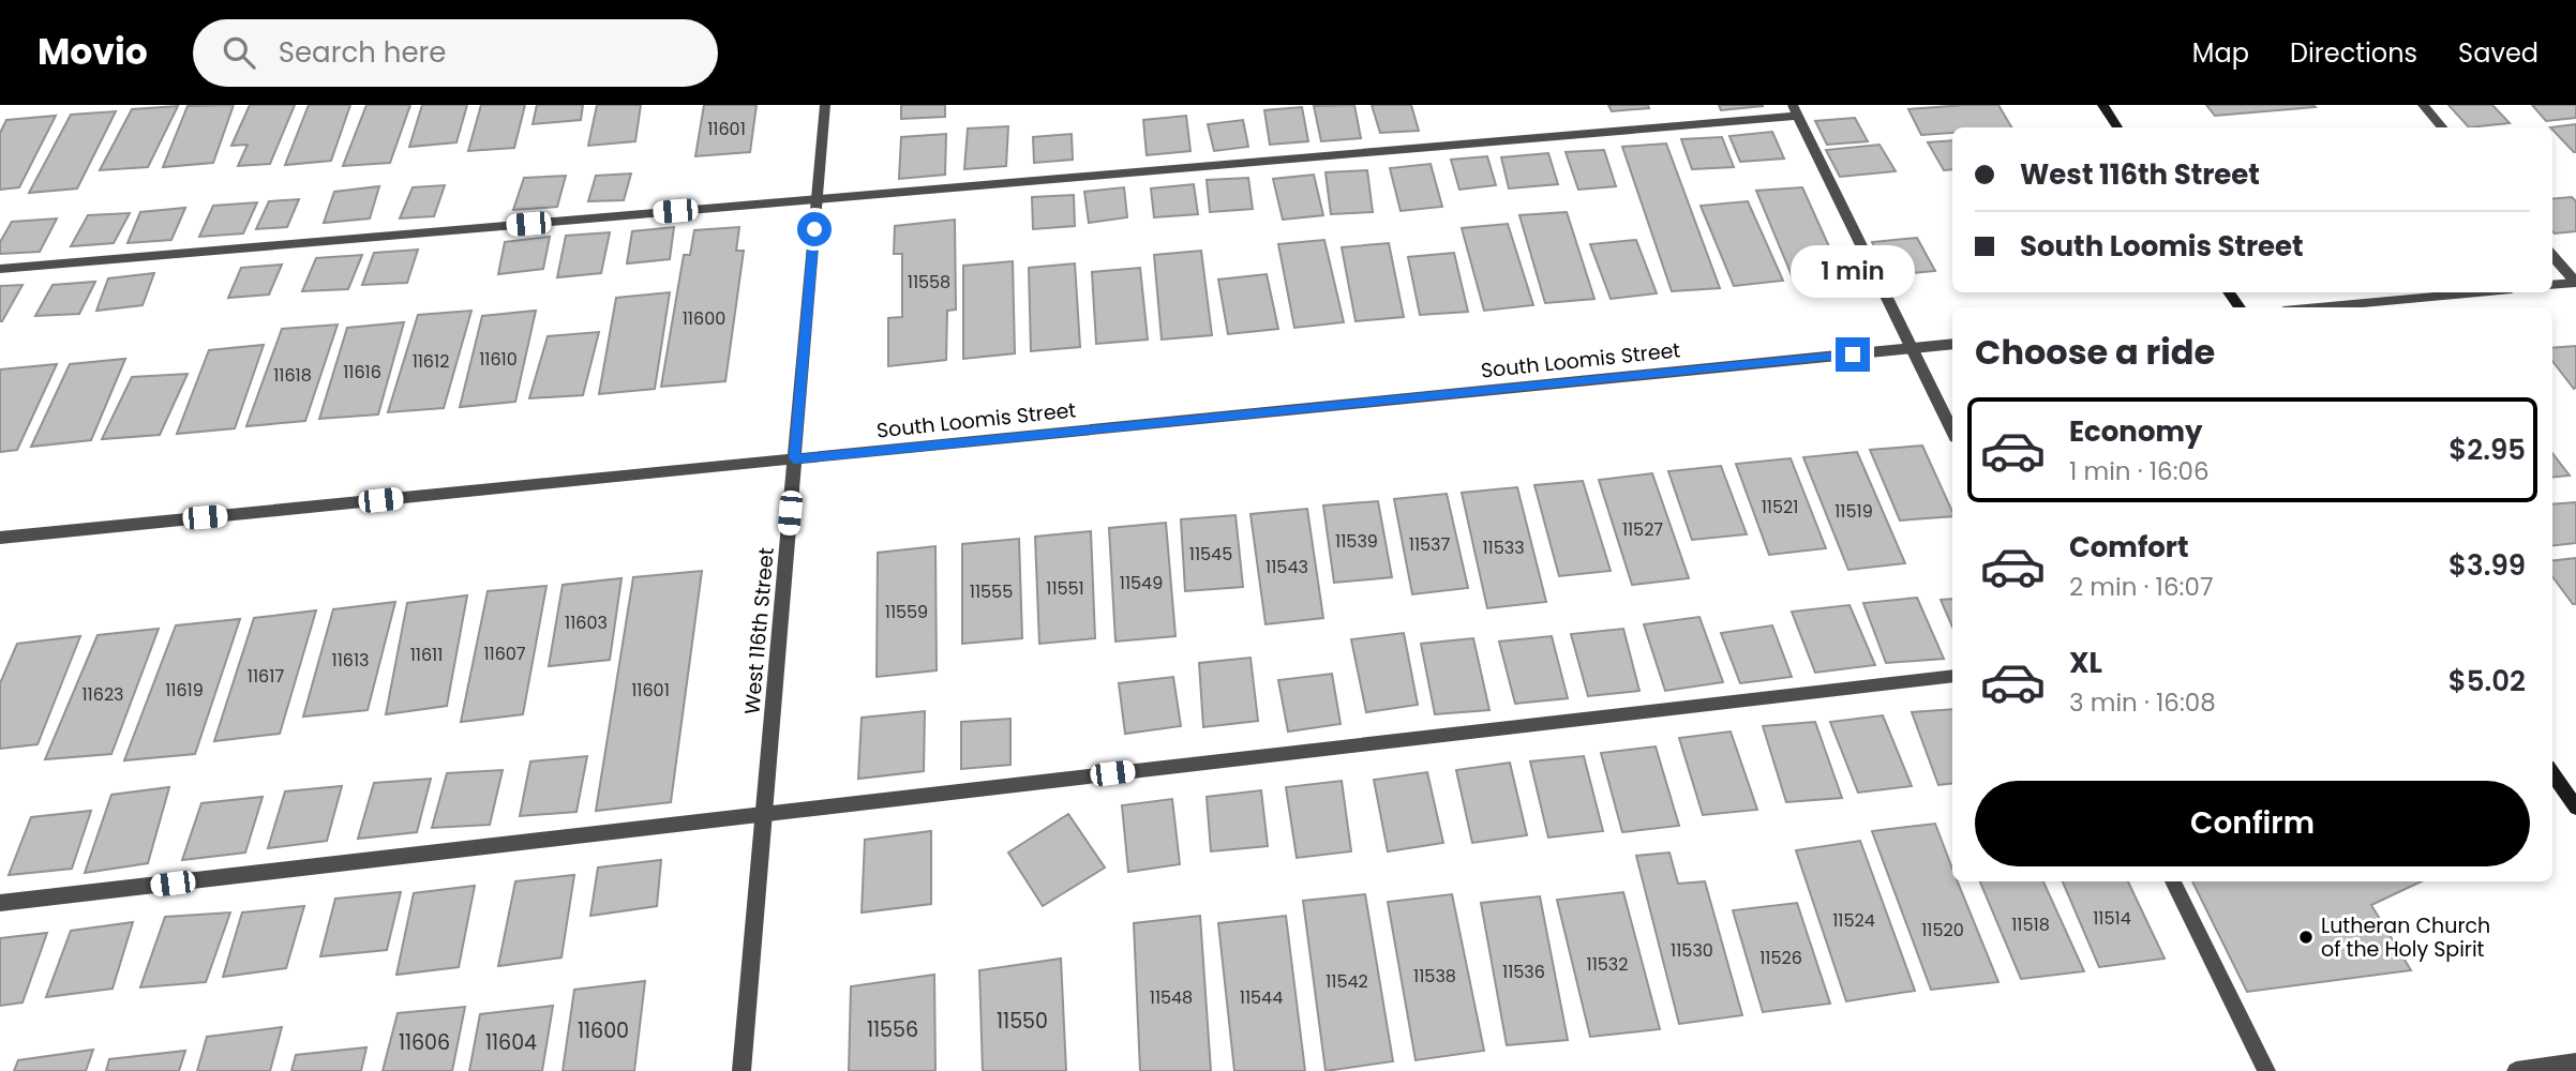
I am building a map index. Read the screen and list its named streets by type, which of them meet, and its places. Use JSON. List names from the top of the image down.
{
  "streets": {
    "street": ["South Loomis Street", "West 116th Street"]
  },
  "crossings": [
    ["South Loomis Street", "West 116th Street"]
  ],
  "places": ["Lutheran Church of the Holy Spirit"],
  "house_numbers": [
    "11601",
    "11558",
    "11600",
    "11610",
    "11612",
    "11616",
    "11618",
    "11521",
    "11519",
    "11527",
    "11539",
    "11537",
    "11533",
    "11545",
    "11543",
    "11549",
    "11551",
    "11555",
    "11559",
    "11603",
    "11607",
    "11611",
    "11613",
    "11617",
    "11619",
    "11601",
    "11623",
    "11514",
    "11524",
    "11518",
    "11520",
    "11530",
    "11526",
    "11532",
    "11536",
    "11538",
    "11542",
    "11548",
    "11544",
    "11550",
    "11556",
    "11600",
    "11606",
    "11604"
  ],
  "page": {
    "header": "Movio",
    "search": "Search here",
    "nav": ["Map", "Directions", "Saved"],
    "banner": ["West 116th Street", "South Loomis Street"],
    "bubble": "1 min",
    "heading": "Choose a ride",
    "list": [
      {
        "name": "Economy",
        "note": "1 min · 16:06",
        "value": "$2.95"
      },
      {
        "name": "Comfort",
        "note": "2 min · 16:07",
        "value": "$3.99"
      },
      {
        "name": "XL",
        "note": "3 min · 16:08",
        "value": "$5.02"
      }
    ],
    "buttons": "Confirm"
  }
}
